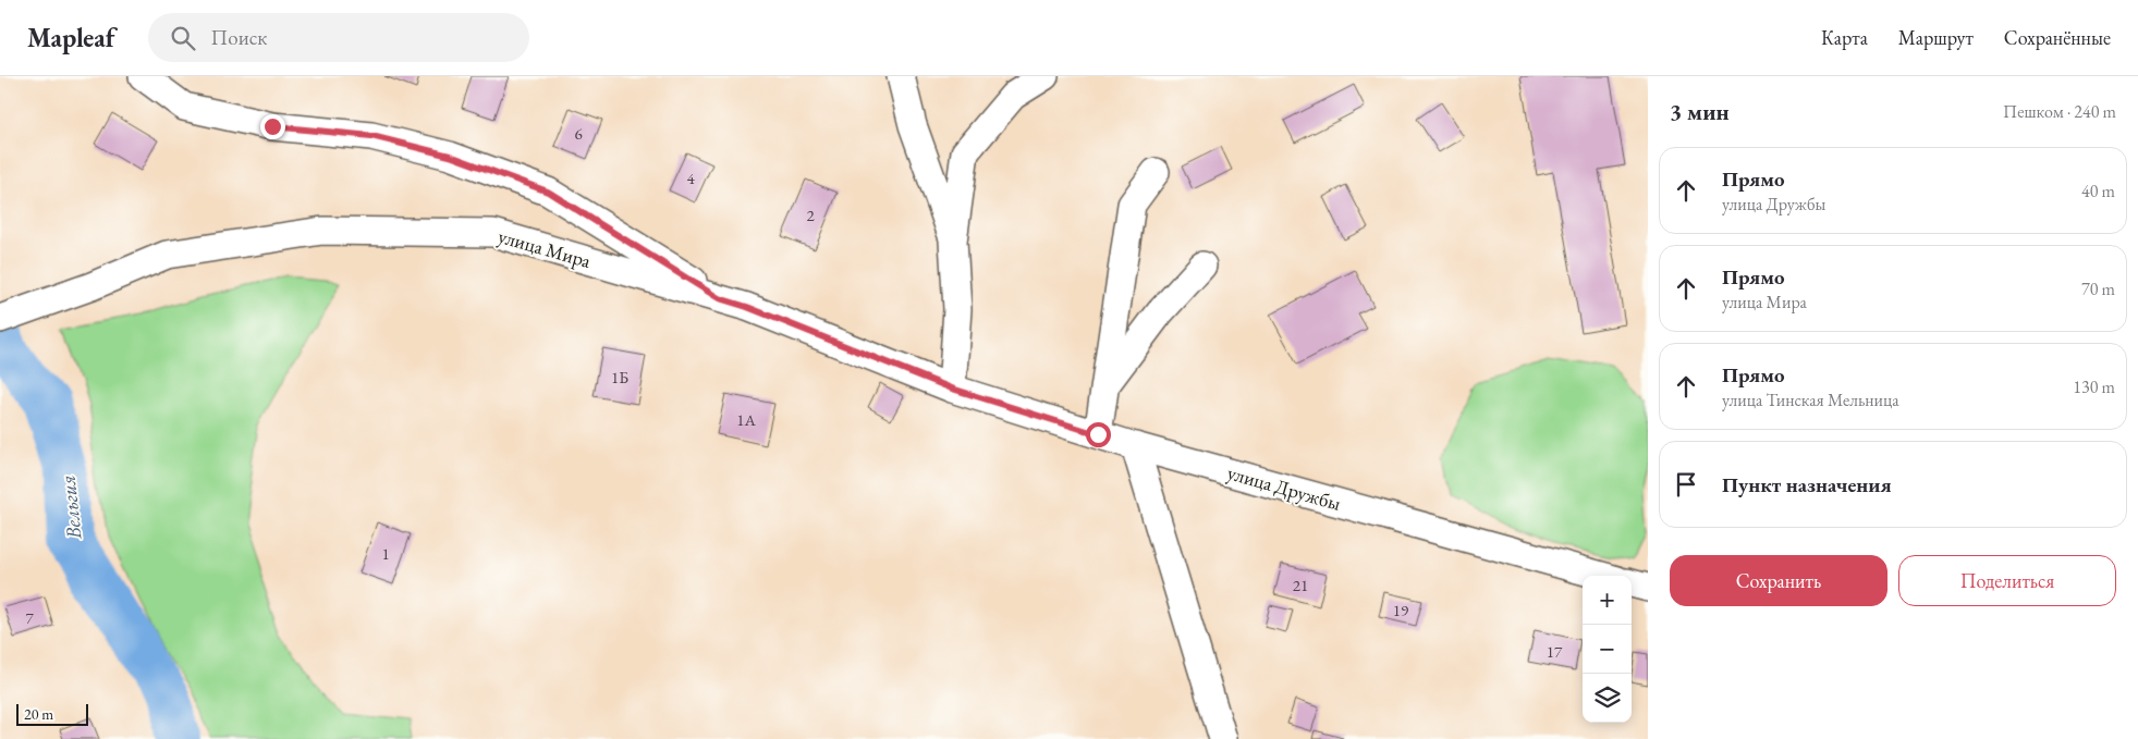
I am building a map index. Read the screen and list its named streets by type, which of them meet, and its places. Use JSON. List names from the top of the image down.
{
  "streets": {
    "street": ["улица Мира", "улица Дружбы"]
  },
  "crossings": [
    ["улица Мира", "улица Дружбы"]
  ],
  "water": ["Вельгия"],
  "house_numbers": [
    "6",
    "4",
    "2",
    "1Б",
    "1А",
    "1",
    "21",
    "19",
    "7",
    "17"
  ],
  "scale_bar": "20 m",
  "page": {
    "header": "Mapleaf",
    "search": "Поиск",
    "nav": ["Карта", "Маршрут", "Сохранённые"],
    "heading": ["3 мин", "Пешком · 240 m"],
    "list": [
      ["Прямо", "улица Дружбы", "40 m"],
      ["Прямо", "улица Мира", "70 m"],
      ["Прямо", "улица Тинская Мельница", "130 m"],
      "Пункт назначения"
    ],
    "buttons": ["Сохранить", "Поделиться"],
    "map_buttons": ["+", "−"],
    "scale": "20 m"
  }
}
